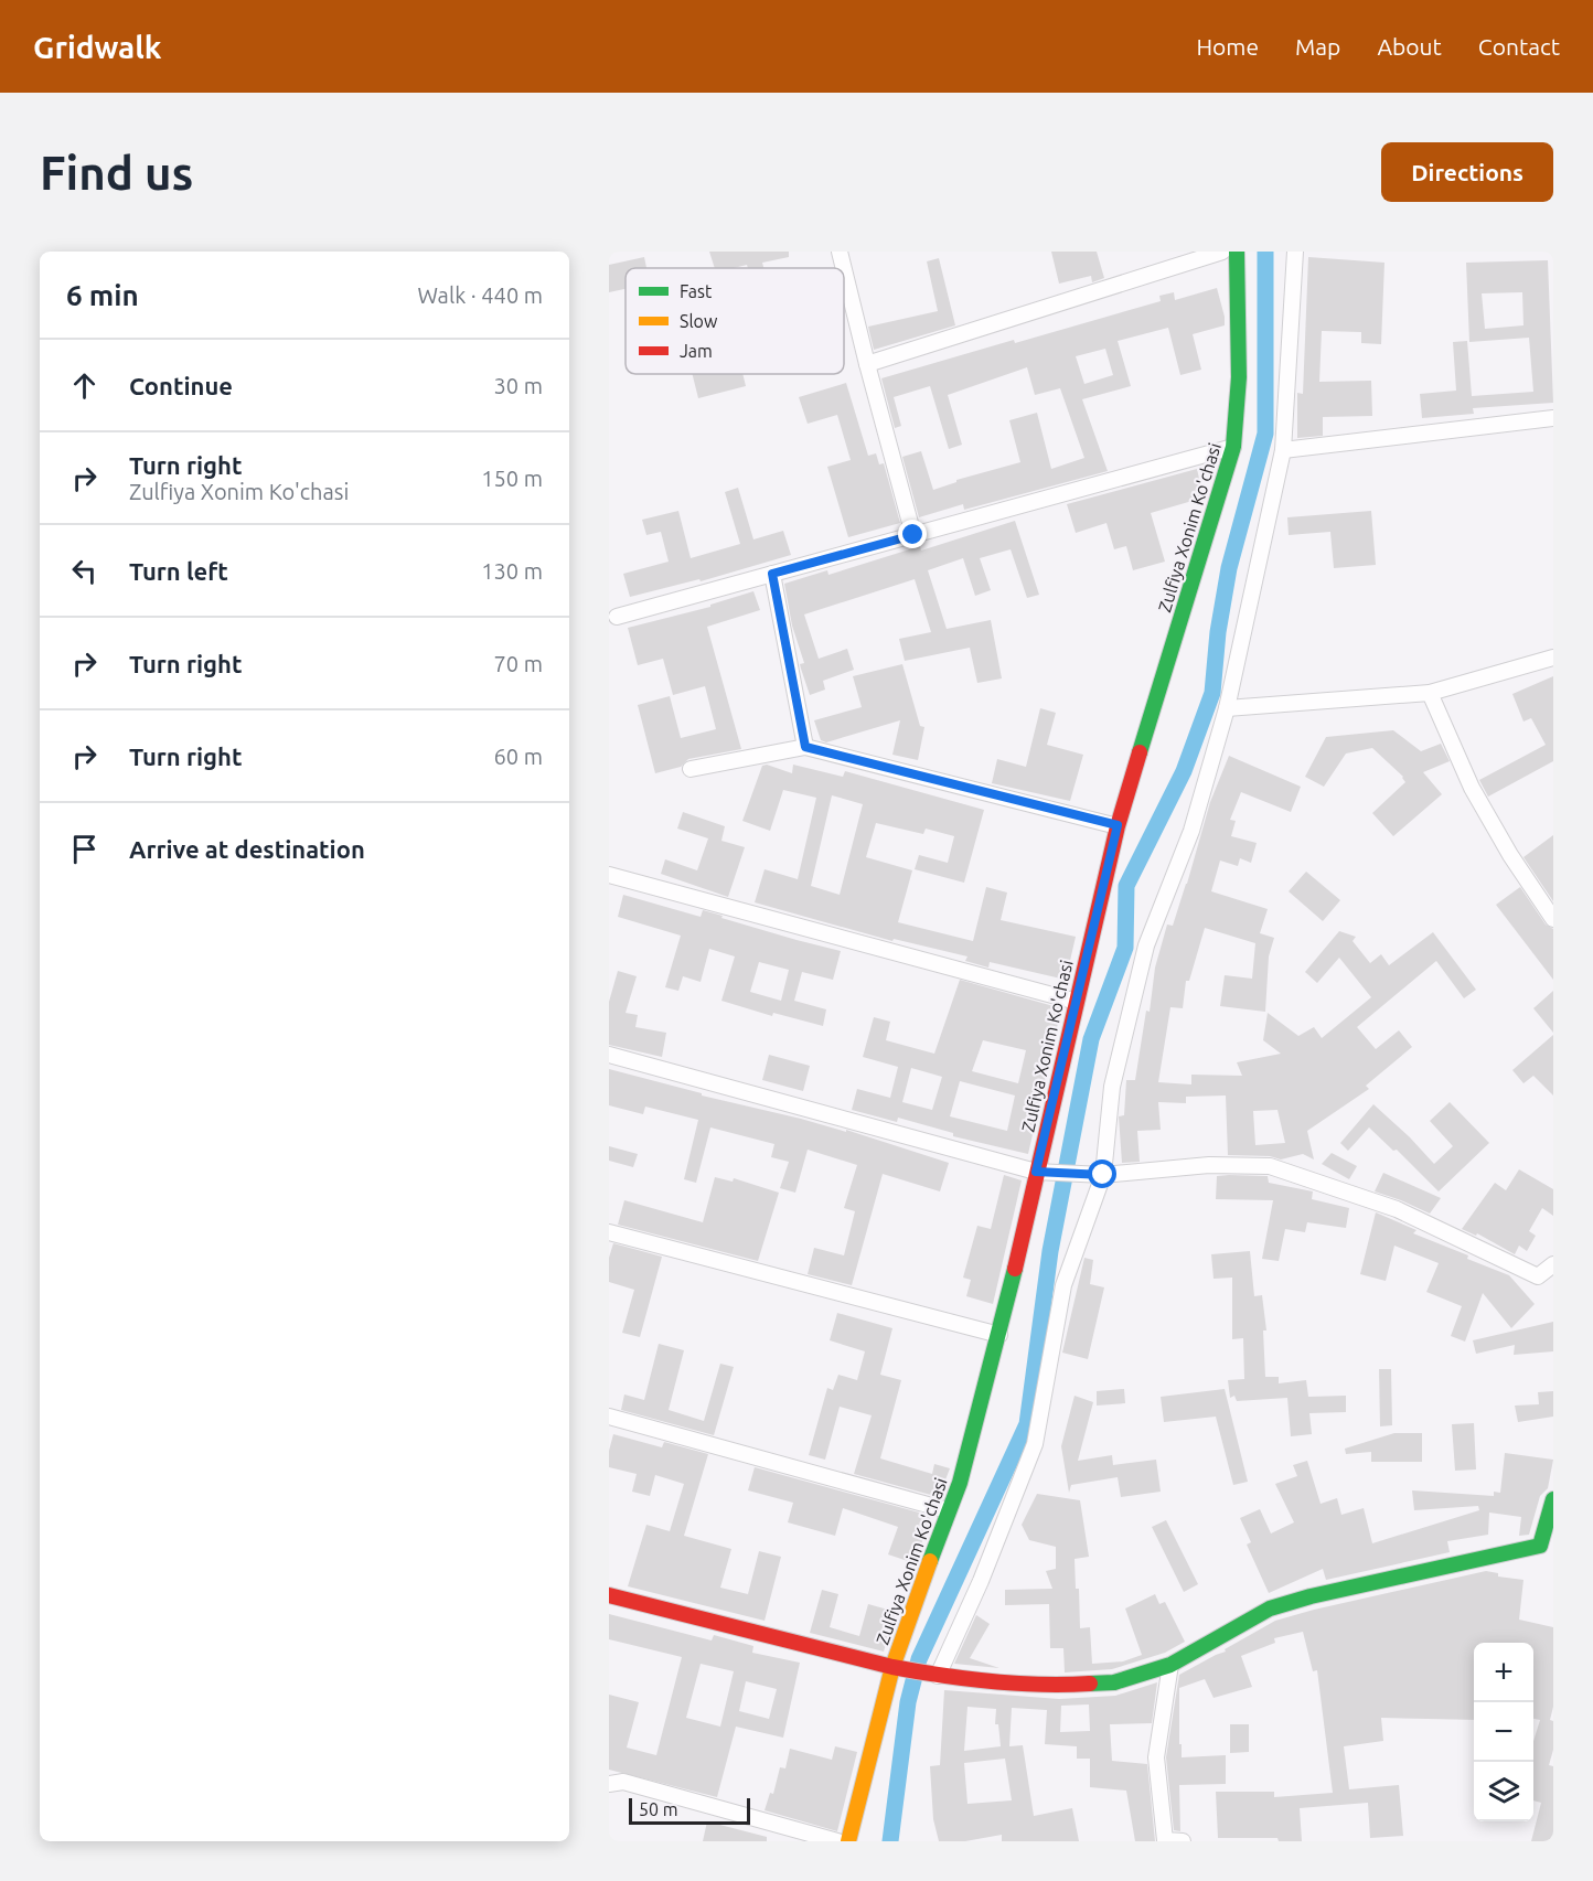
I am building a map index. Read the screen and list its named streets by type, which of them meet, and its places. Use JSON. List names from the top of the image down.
{
  "streets": {
    "street": ["Zulfiya Xonim Ko'chasi"]
  },
  "legend": ["Fast", "Slow", "Jam"],
  "scale_bar": "50 m",
  "page": {
    "header": "Gridwalk",
    "nav": [
      "Home",
      "Map",
      "About",
      "Contact"
    ],
    "buttons": "Directions",
    "title": "Find us",
    "heading": ["6 min", "Walk · 440 m"],
    "list": [
      ["Continue", "30 m"],
      ["Turn right", "Zulfiya Xonim Ko'chasi", "150 m"],
      ["Turn left", "130 m"],
      ["Turn right", "70 m"],
      ["Turn right", "60 m"],
      "Arrive at destination"
    ],
    "map_buttons": ["+", "−"],
    "scale": "50 m"
  }
}
